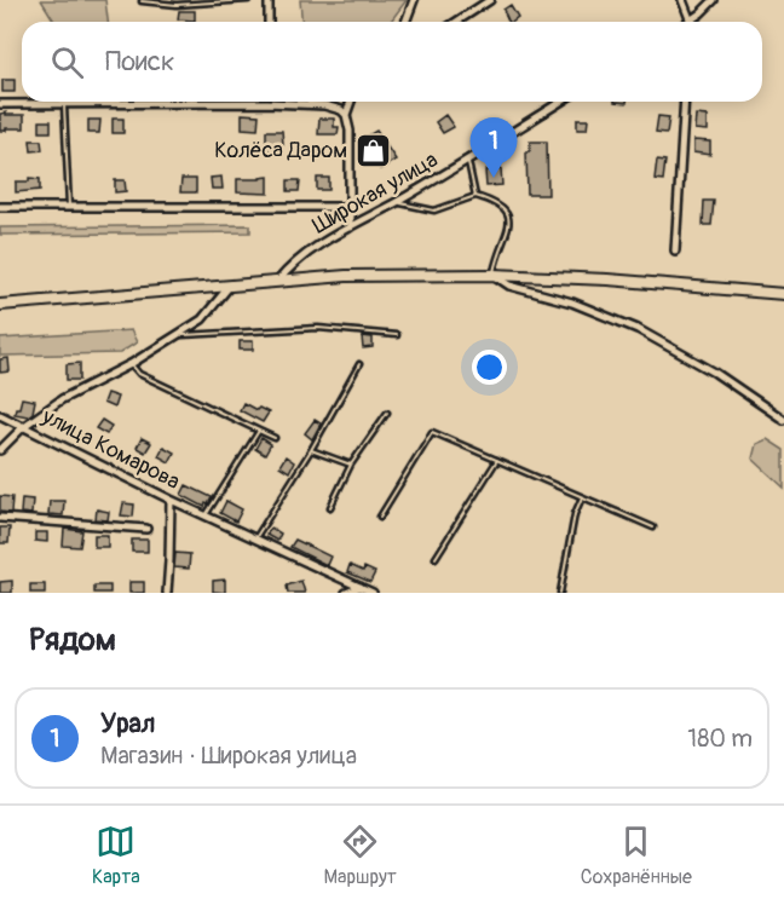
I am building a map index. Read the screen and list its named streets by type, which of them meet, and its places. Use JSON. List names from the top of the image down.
{
  "streets": {
    "street": ["Широкая улица", "улица Комарова"]
  },
  "places": {
    "shop": ["Колёса Даром"]
  },
  "page": {
    "search": "Поиск",
    "pins": "1",
    "heading": "Рядом",
    "list": [
      {
        "mark": "1",
        "name": "Урал",
        "note": "Магазин · Широкая улица",
        "value": "180 m"
      }
    ],
    "nav": ["Карта", "Маршрут", "Сохранённые"]
  }
}
